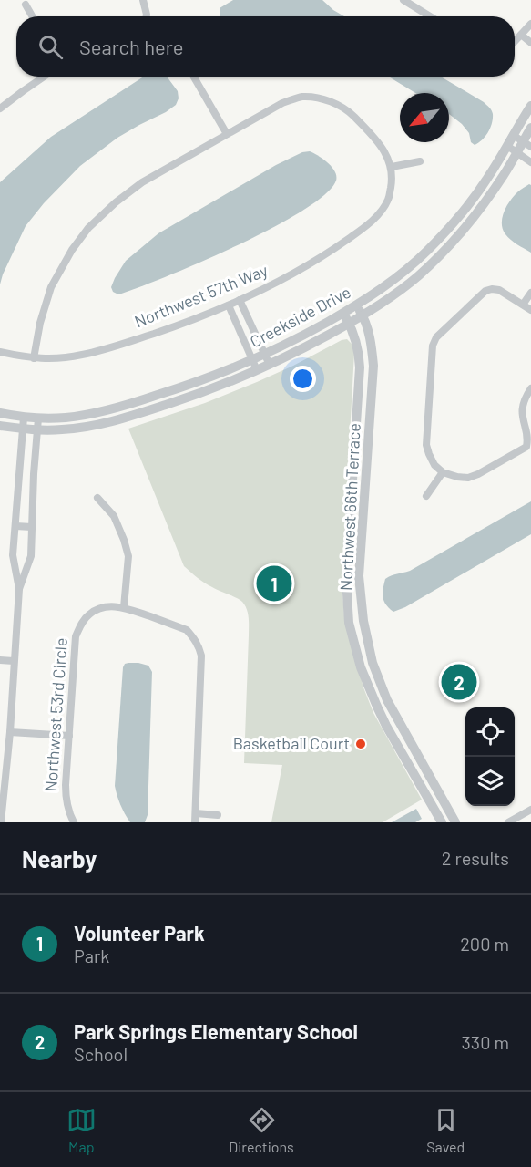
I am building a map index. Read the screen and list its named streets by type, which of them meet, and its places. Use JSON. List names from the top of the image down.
{
  "streets": {
    "street": [
      "Northwest 57th Way",
      "Creekside Drive",
      "Northwest 66th Terrace",
      "Northwest 53rd Circle"
    ]
  },
  "crossings": [
    ["Creekside Drive", "Northwest 66th Terrace"]
  ],
  "places": ["Basketball Court"],
  "north": "bottom left",
  "page": {
    "search": "Search here",
    "pins": ["1", "2"],
    "heading": ["Nearby", "2 results"],
    "list": [
      {
        "mark": "1",
        "name": "Volunteer Park",
        "note": "Park",
        "value": "200 m"
      },
      {
        "mark": "2",
        "name": "Park Springs Elementary School",
        "note": "School",
        "value": "330 m"
      }
    ],
    "nav": ["Map", "Directions", "Saved"]
  }
}
